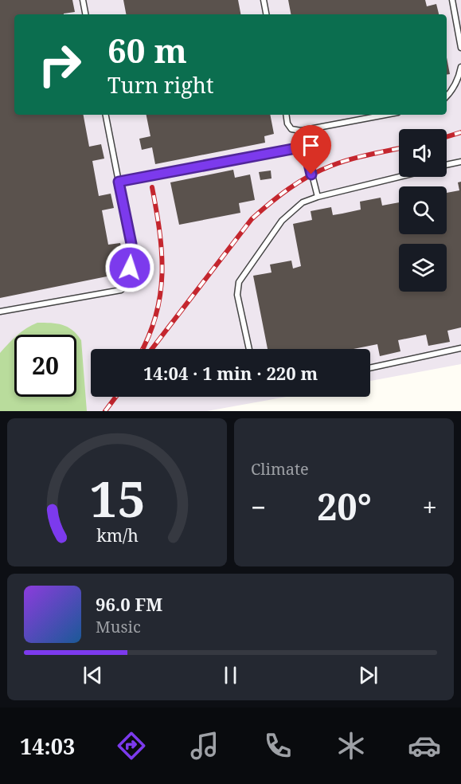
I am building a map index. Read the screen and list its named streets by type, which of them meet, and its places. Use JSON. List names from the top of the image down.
{
  "page": {
    "turn": ["60 m", "Turn right"],
    "limit": "20",
    "trip": "14:04 · 1 min · 220 m",
    "tile": "Climate",
    "heat": ["−", "20°", "+"],
    "song": ["96.0 FM", "Music"],
    "tabs": "14:03",
    "gauge": ["15", "km/h"]
  }
}
